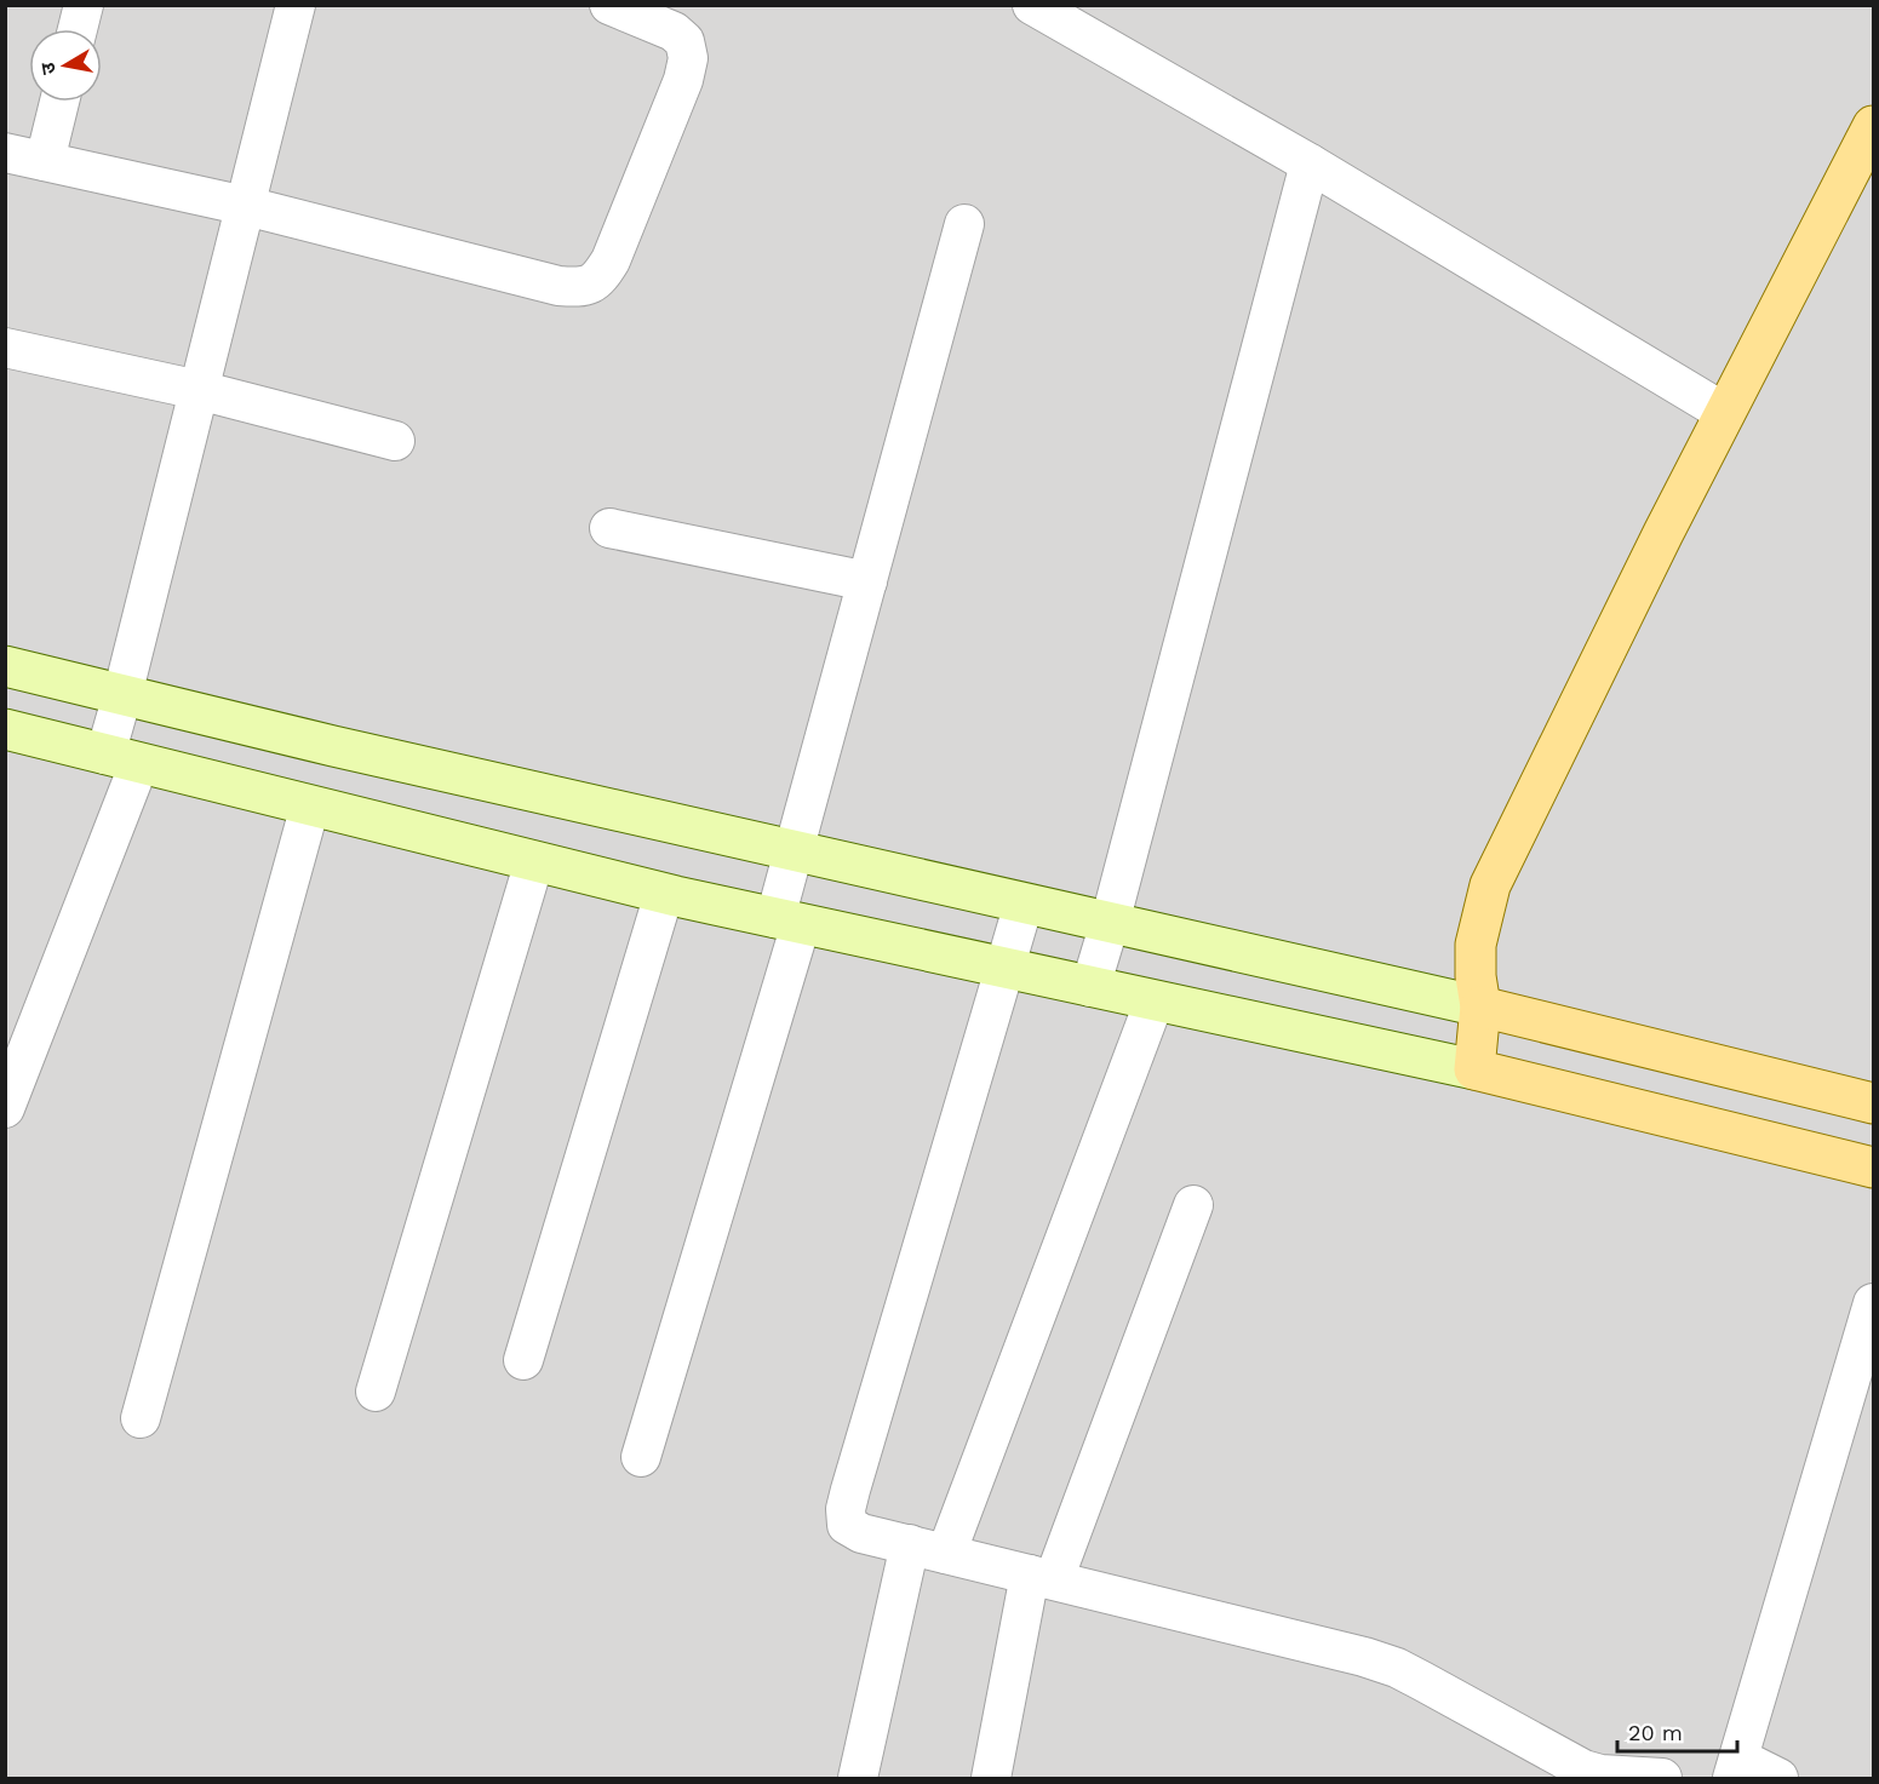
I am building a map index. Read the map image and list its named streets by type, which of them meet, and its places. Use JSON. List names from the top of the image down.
{
  "scale_bar": "20 m",
  "north": "left"
}
